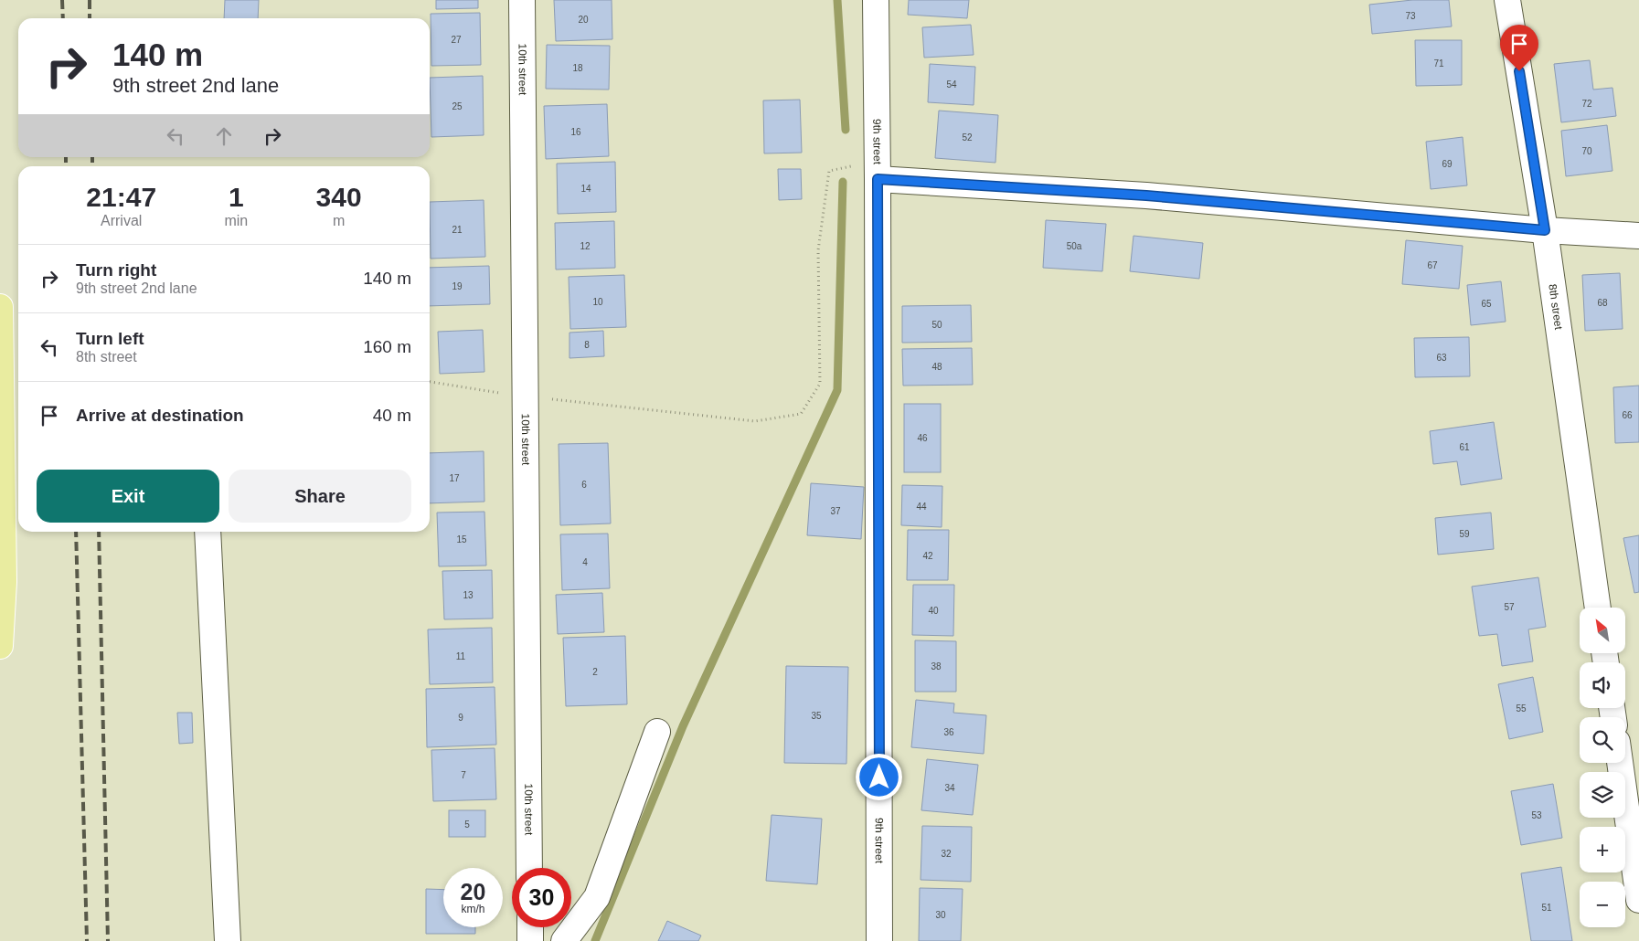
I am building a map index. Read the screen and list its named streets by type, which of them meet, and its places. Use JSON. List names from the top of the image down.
{
  "streets": {
    "street": ["10th street", "9th street", "8th street"]
  },
  "house_numbers": [
    "73",
    "20",
    "27",
    "71",
    "18",
    "54",
    "72",
    "25",
    "16",
    "52",
    "70",
    "69",
    "14",
    "21",
    "12",
    "50a",
    "67",
    "19",
    "10",
    "68",
    "65",
    "50",
    "8",
    "63",
    "48",
    "66",
    "46",
    "61",
    "17",
    "6",
    "44",
    "37",
    "59",
    "15",
    "42",
    "4",
    "13",
    "57",
    "40",
    "11",
    "38",
    "2",
    "55",
    "35",
    "9",
    "36",
    "7",
    "34",
    "53",
    "5",
    "32",
    "51",
    "30"
  ],
  "north": "top left",
  "page": {
    "turn": ["140 m", "9th street 2nd lane"],
    "eta": [
      "21:47",
      "Arrival",
      "1",
      "min",
      "340",
      "m"
    ],
    "list": [
      {
        "name": "Turn right",
        "note": "9th street 2nd lane",
        "value": "140 m"
      },
      {
        "name": "Turn left",
        "note": "8th street",
        "value": "160 m"
      },
      {
        "name": "Arrive at destination",
        "value": "40 m"
      }
    ],
    "buttons": ["Exit", "Share"],
    "map_buttons": ["+", "−"],
    "speed": "20 km/h",
    "limit": "30"
  }
}
